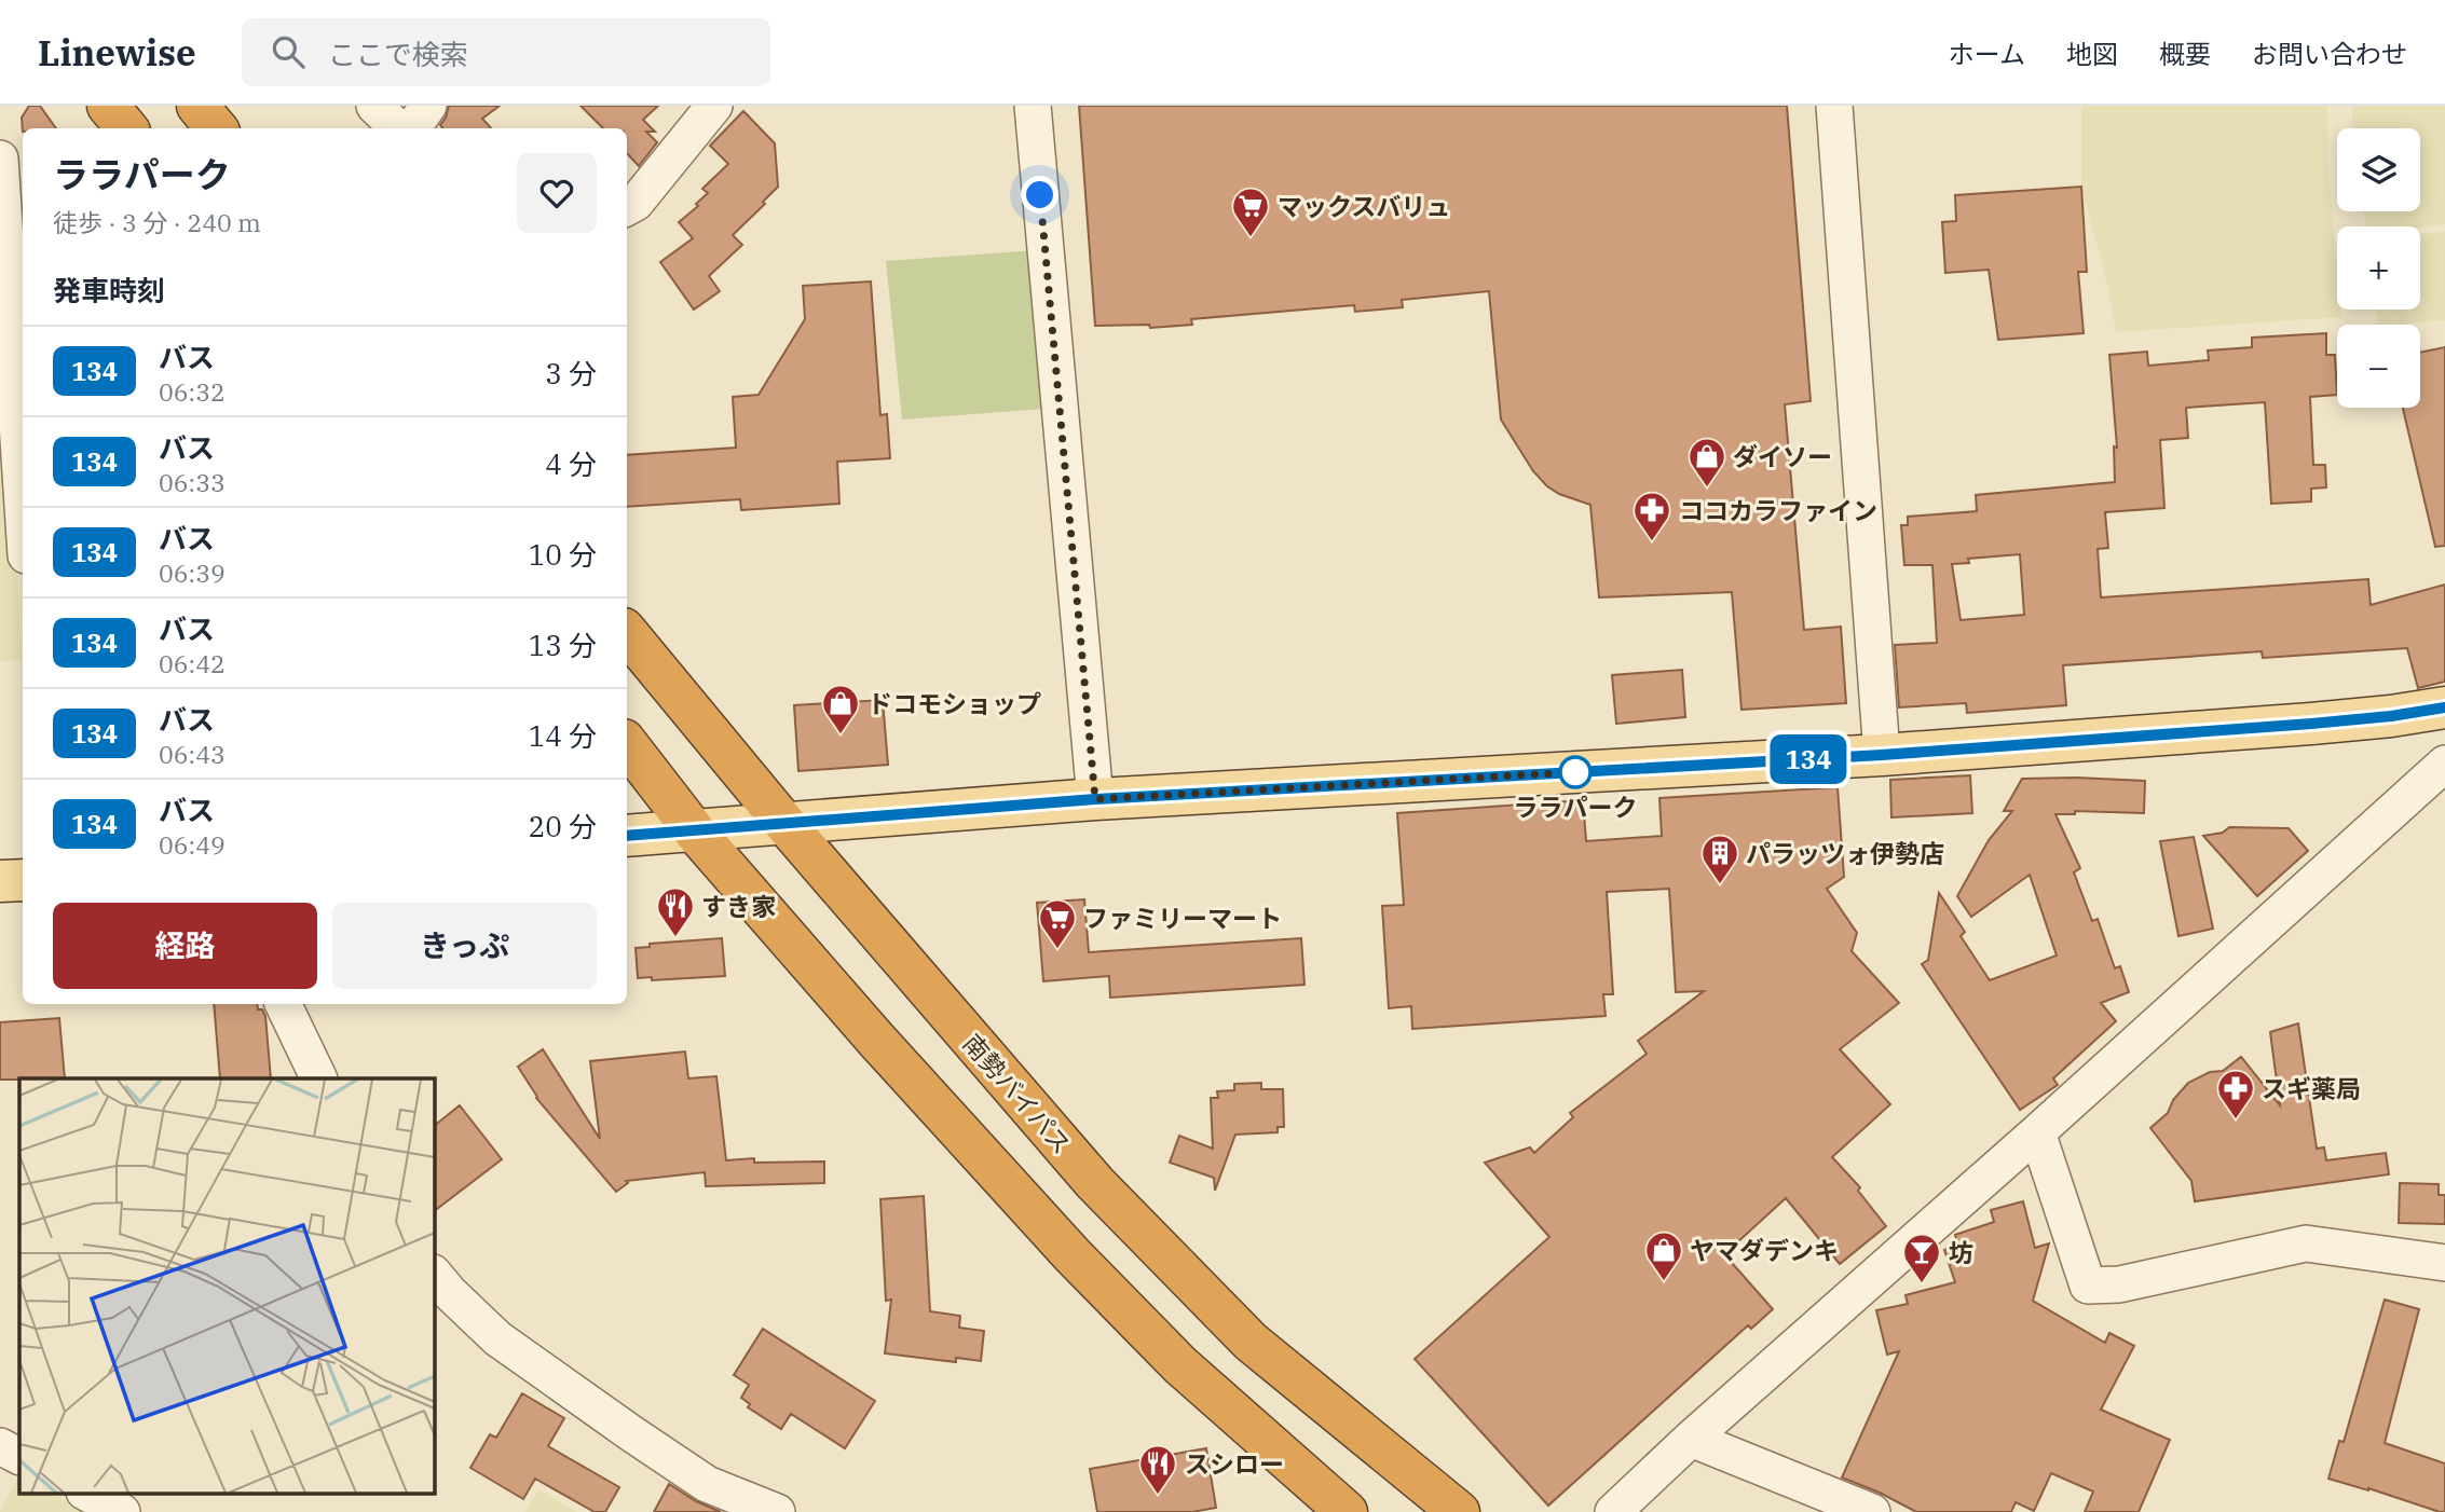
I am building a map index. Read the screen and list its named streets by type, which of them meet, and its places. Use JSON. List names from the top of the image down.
{
  "streets": {
    "highway": ["南勢バイパス"]
  },
  "places": {
    "supermarket": ["マックスバリュ", "ファミリーマート"],
    "shop": ["ダイソー", "ドコモショップ", "ヤマダデンキ"],
    "pharmacy": ["ココカラファイン", "スギ薬局"],
    "other": ["ララパーク"],
    "building": ["パラッツォ伊勢店"],
    "restaurant": ["すき家", "スシロー"],
    "bar": ["坊"]
  },
  "lines": ["bus line 134"],
  "page": {
    "header": "Linewise",
    "search": "ここで検索",
    "nav": [
      "ホーム",
      "地図",
      "概要",
      "お問い合わせ"
    ],
    "on_map": "134",
    "map_buttons": ["+", "−"],
    "heading": [
      ["ララパーク", "徒歩 · 3 分 · 240 m"],
      "発車時刻"
    ],
    "list": [
      {
        "mark": "134",
        "name": "バス",
        "note": "06:32",
        "value": "3 分"
      },
      {
        "mark": "134",
        "name": "バス",
        "note": "06:33",
        "value": "4 分"
      },
      {
        "mark": "134",
        "name": "バス",
        "note": "06:39",
        "value": "10 分"
      },
      {
        "mark": "134",
        "name": "バス",
        "note": "06:42",
        "value": "13 分"
      },
      {
        "mark": "134",
        "name": "バス",
        "note": "06:43",
        "value": "14 分"
      },
      {
        "mark": "134",
        "name": "バス",
        "note": "06:49",
        "value": "20 分"
      }
    ],
    "buttons": ["経路", "きっぷ"]
  }
}
